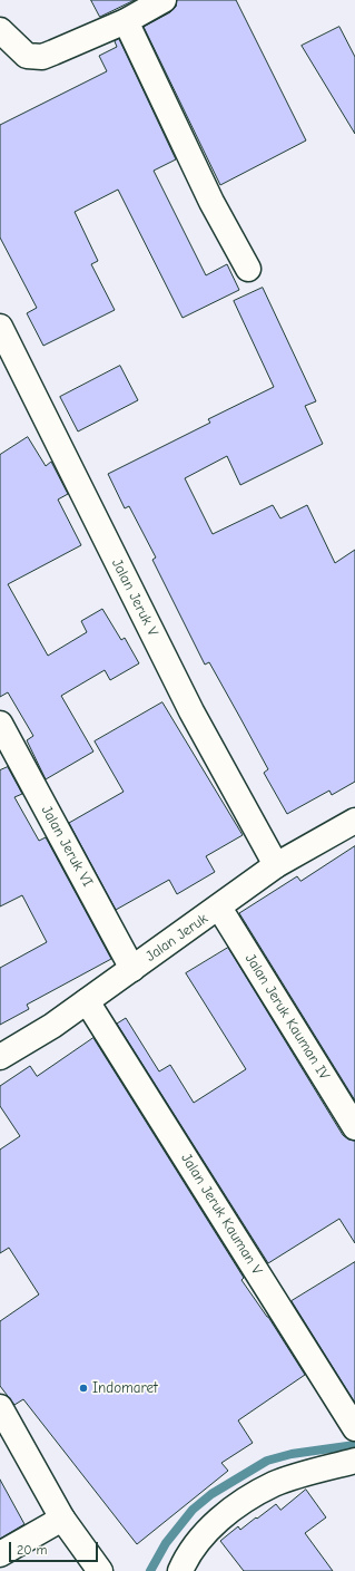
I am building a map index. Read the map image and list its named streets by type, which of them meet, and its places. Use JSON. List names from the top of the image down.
{
  "streets": {
    "street": [
      "Jalan Jeruk V",
      "Jalan Jeruk VI",
      "Jalan Jeruk",
      "Jalan Jeruk Kauman IV",
      "Jalan Jeruk Kauman V"
    ]
  },
  "crossings": [
    ["Jalan Jeruk V", "Jalan Jeruk"],
    ["Jalan Jeruk VI", "Jalan Jeruk"],
    ["Jalan Jeruk", "Jalan Jeruk Kauman IV"],
    ["Jalan Jeruk", "Jalan Jeruk Kauman V"]
  ],
  "places": ["Indomaret"],
  "scale_bar": "20 m"
}
